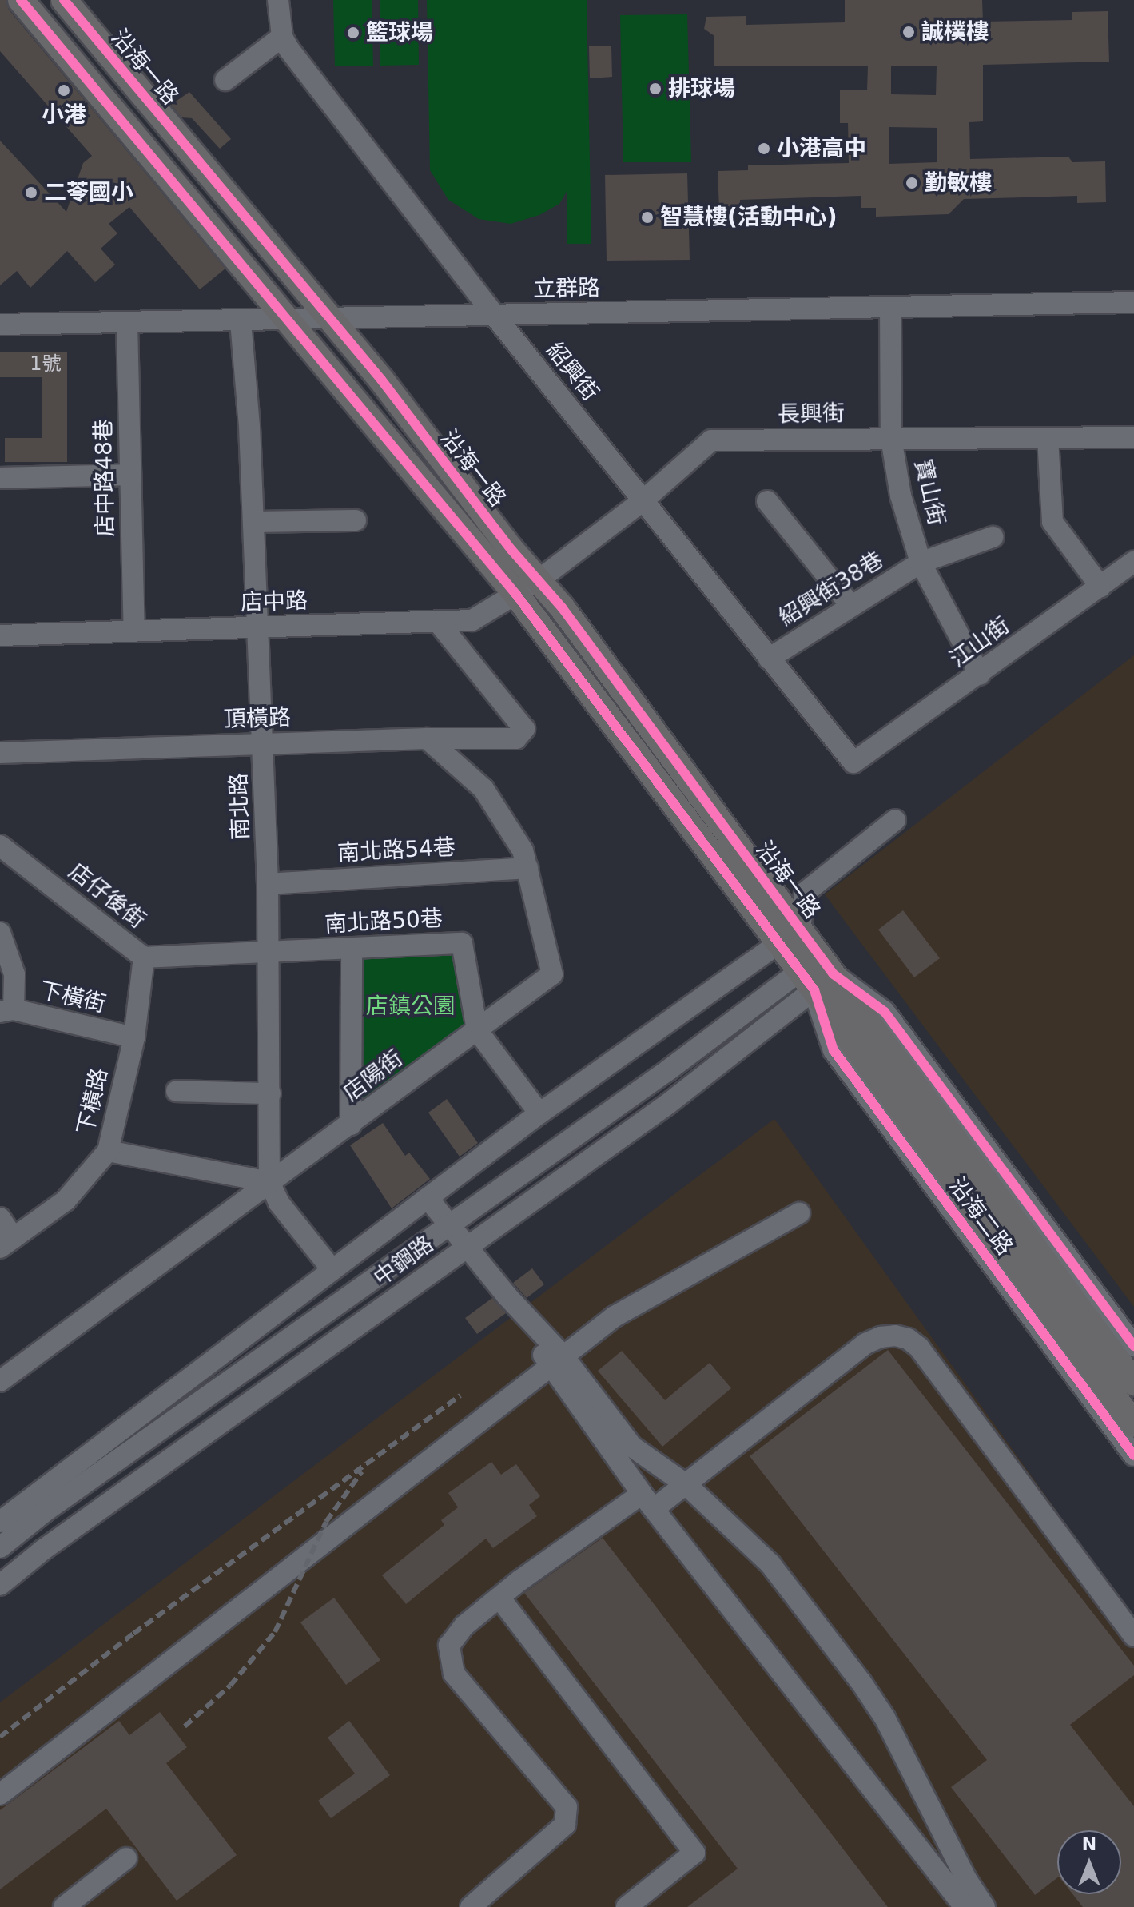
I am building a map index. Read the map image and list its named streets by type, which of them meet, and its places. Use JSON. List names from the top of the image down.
{
  "streets": {
    "main road": ["沿海一路", "沿海二路"],
    "street": [
      "立群路",
      "紹興街",
      "長興街",
      "店中路48巷",
      "寶山街",
      "紹興街38巷",
      "店中路",
      "江山街",
      "頂橫路",
      "南北路",
      "南北路54巷",
      "店仔後街",
      "南北路50巷",
      "下橫街",
      "店陽街",
      "下橫路",
      "中鋼路"
    ]
  },
  "crossings": [
    ["沿海一路", "立群路"],
    ["沿海一路", "長興街"],
    ["沿海一路", "店中路"],
    ["沿海一路", "沿海二路"],
    ["沿海一路", "中鋼路"],
    ["立群路", "紹興街"],
    ["立群路", "店中路48巷"],
    ["立群路", "寶山街"],
    ["立群路", "南北路"],
    ["紹興街", "長興街"],
    ["紹興街", "紹興街38巷"],
    ["紹興街", "江山街"],
    ["長興街", "寶山街"],
    ["長興街", "店中路"],
    ["店中路48巷", "店中路"],
    ["寶山街", "紹興街38巷"],
    ["寶山街", "江山街"],
    ["店中路", "頂橫路"],
    ["店中路", "南北路"],
    ["頂橫路", "南北路"],
    ["頂橫路", "店陽街"],
    ["南北路", "南北路54巷"],
    ["南北路", "店仔後街"],
    ["南北路", "南北路50巷"],
    ["南北路", "店陽街"],
    ["南北路", "中鋼路"],
    ["南北路54巷", "店陽街"],
    ["店仔後街", "南北路50巷"],
    ["店仔後街", "下橫路"],
    ["南北路50巷", "店陽街"],
    ["南北路50巷", "中鋼路"],
    ["下橫街", "下橫路"],
    ["沿海二路", "中鋼路"]
  ],
  "parks": ["店鎮公園"],
  "places": [
    "誠樸樓",
    "籃球場",
    "排球場",
    "小港",
    "小港高中",
    "勤敏樓",
    "二苓國小",
    "智慧樓(活動中心)"
  ],
  "house_numbers": ["1號"],
  "north": "top"
}
